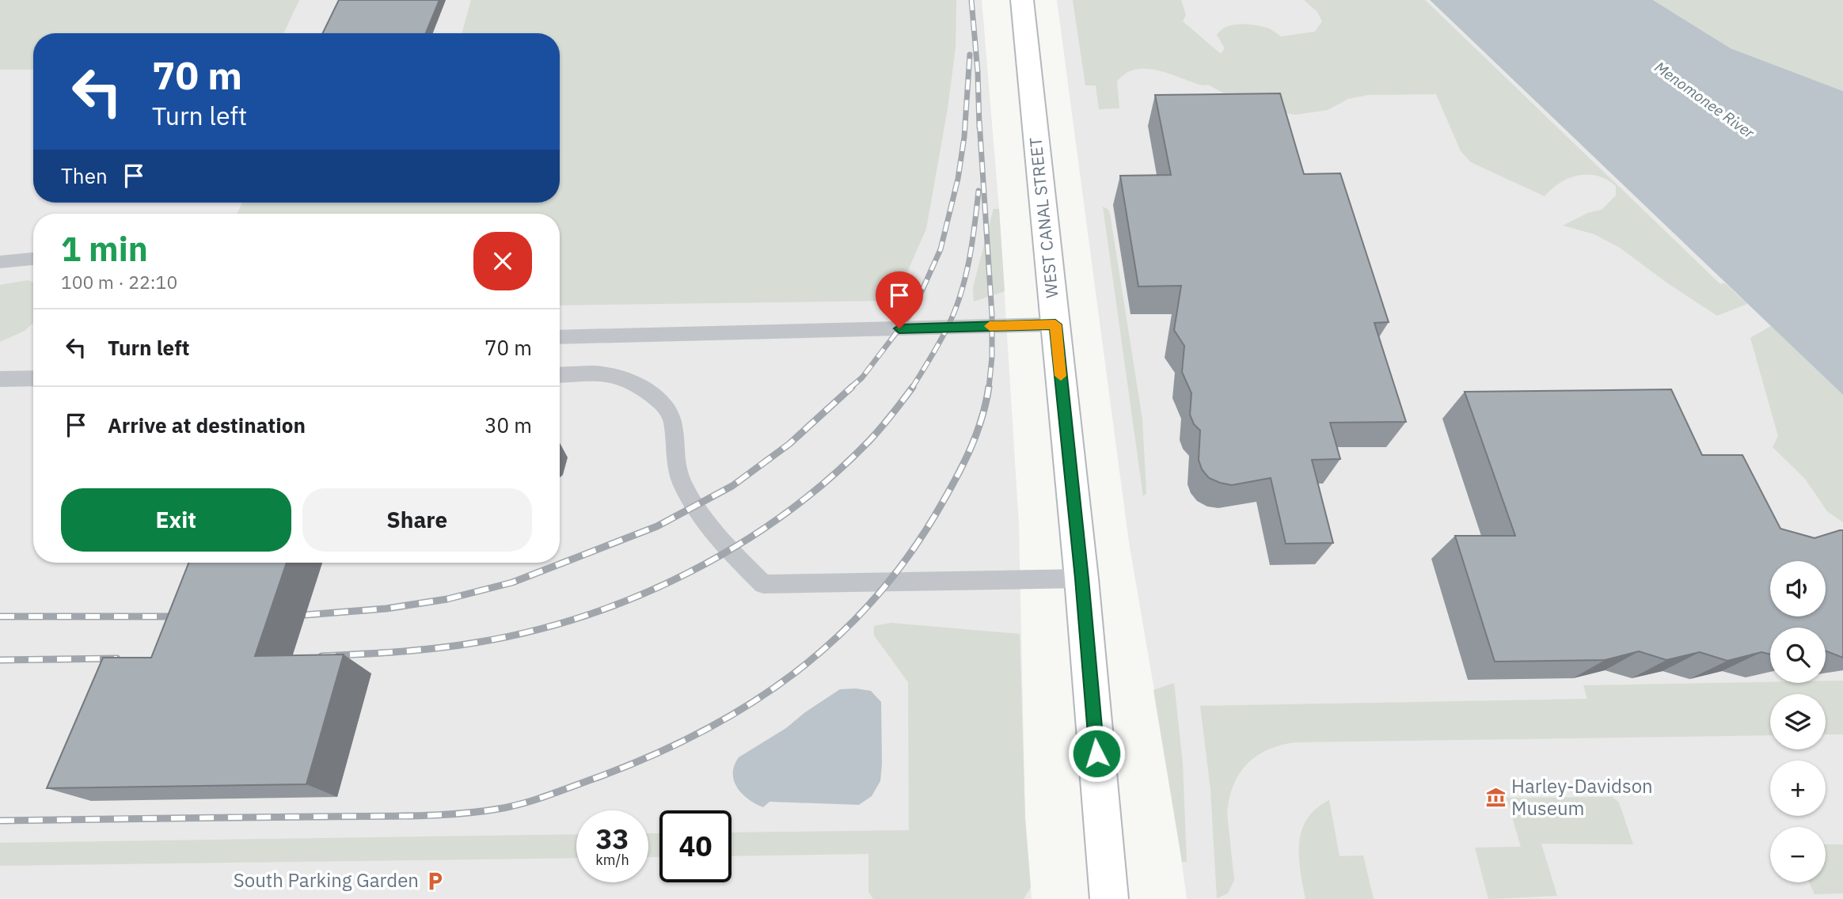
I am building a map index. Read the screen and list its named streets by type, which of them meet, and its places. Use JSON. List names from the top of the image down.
{
  "streets": {
    "street": ["WEST CANAL STREET"]
  },
  "water": ["Menomonee River"],
  "places": {
    "museum": ["Harley-Davidson Museum"],
    "parking": ["South Parking Garden"]
  },
  "page": {
    "turn": ["70 m", "Turn left"],
    "then": "Then",
    "heading": ["1 min", "100 m · 22:10"],
    "list": [
      {
        "name": "Turn left",
        "value": "70 m"
      },
      {
        "name": "Arrive at destination",
        "value": "30 m"
      }
    ],
    "buttons": ["Exit", "Share"],
    "map_buttons": ["+", "−"],
    "speed": "33 km/h",
    "limit": "40"
  }
}
